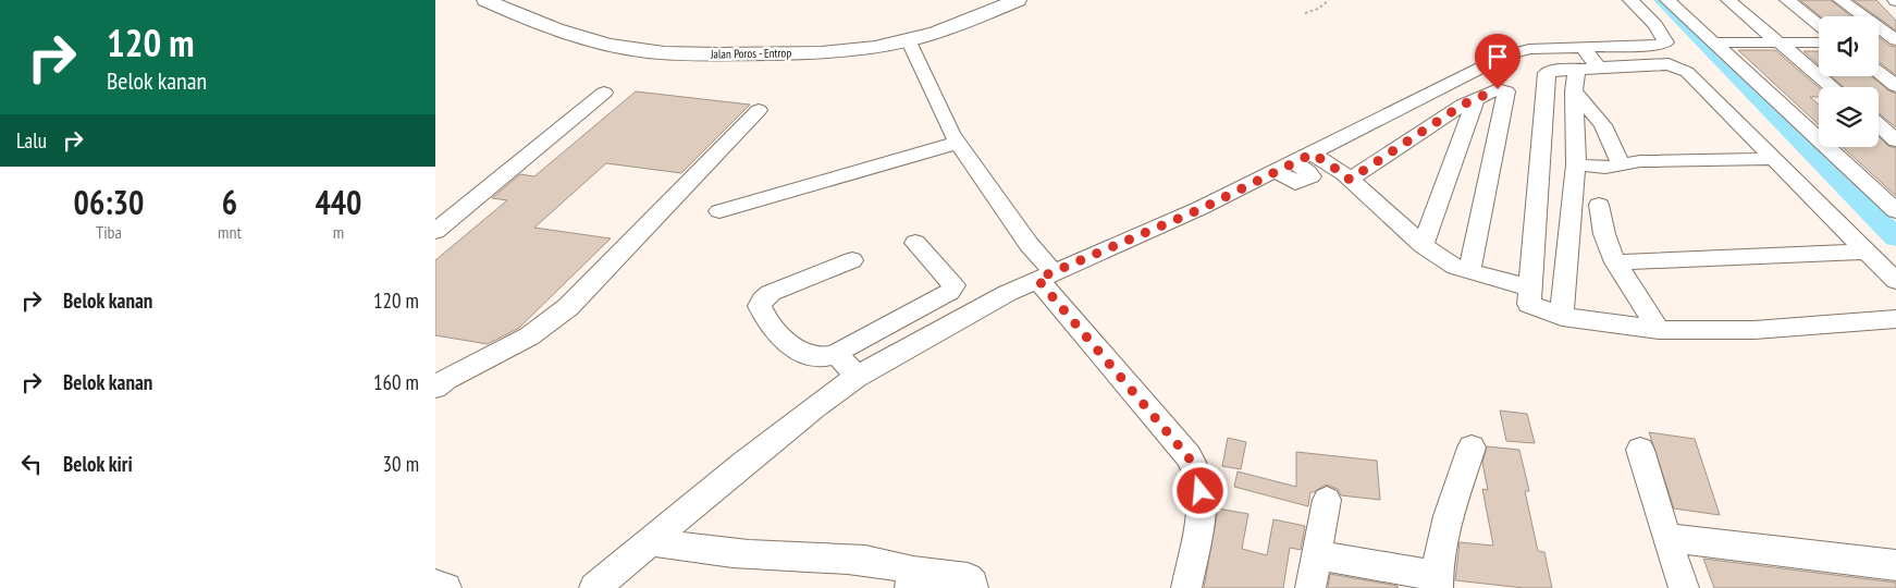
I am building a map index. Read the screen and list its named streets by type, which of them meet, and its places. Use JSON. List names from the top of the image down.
{
  "streets": {
    "main road": ["Jalan Poros - Entrop"]
  },
  "page": {
    "turn": ["120 m", "Belok kanan"],
    "then": "Lalu",
    "eta": [
      "06:30",
      "Tiba",
      "6",
      "mnt",
      "440",
      "m"
    ],
    "list": [
      {
        "name": "Belok kanan",
        "value": "120 m"
      },
      {
        "name": "Belok kanan",
        "value": "160 m"
      },
      {
        "name": "Belok kiri",
        "value": "30 m"
      }
    ]
  }
}
